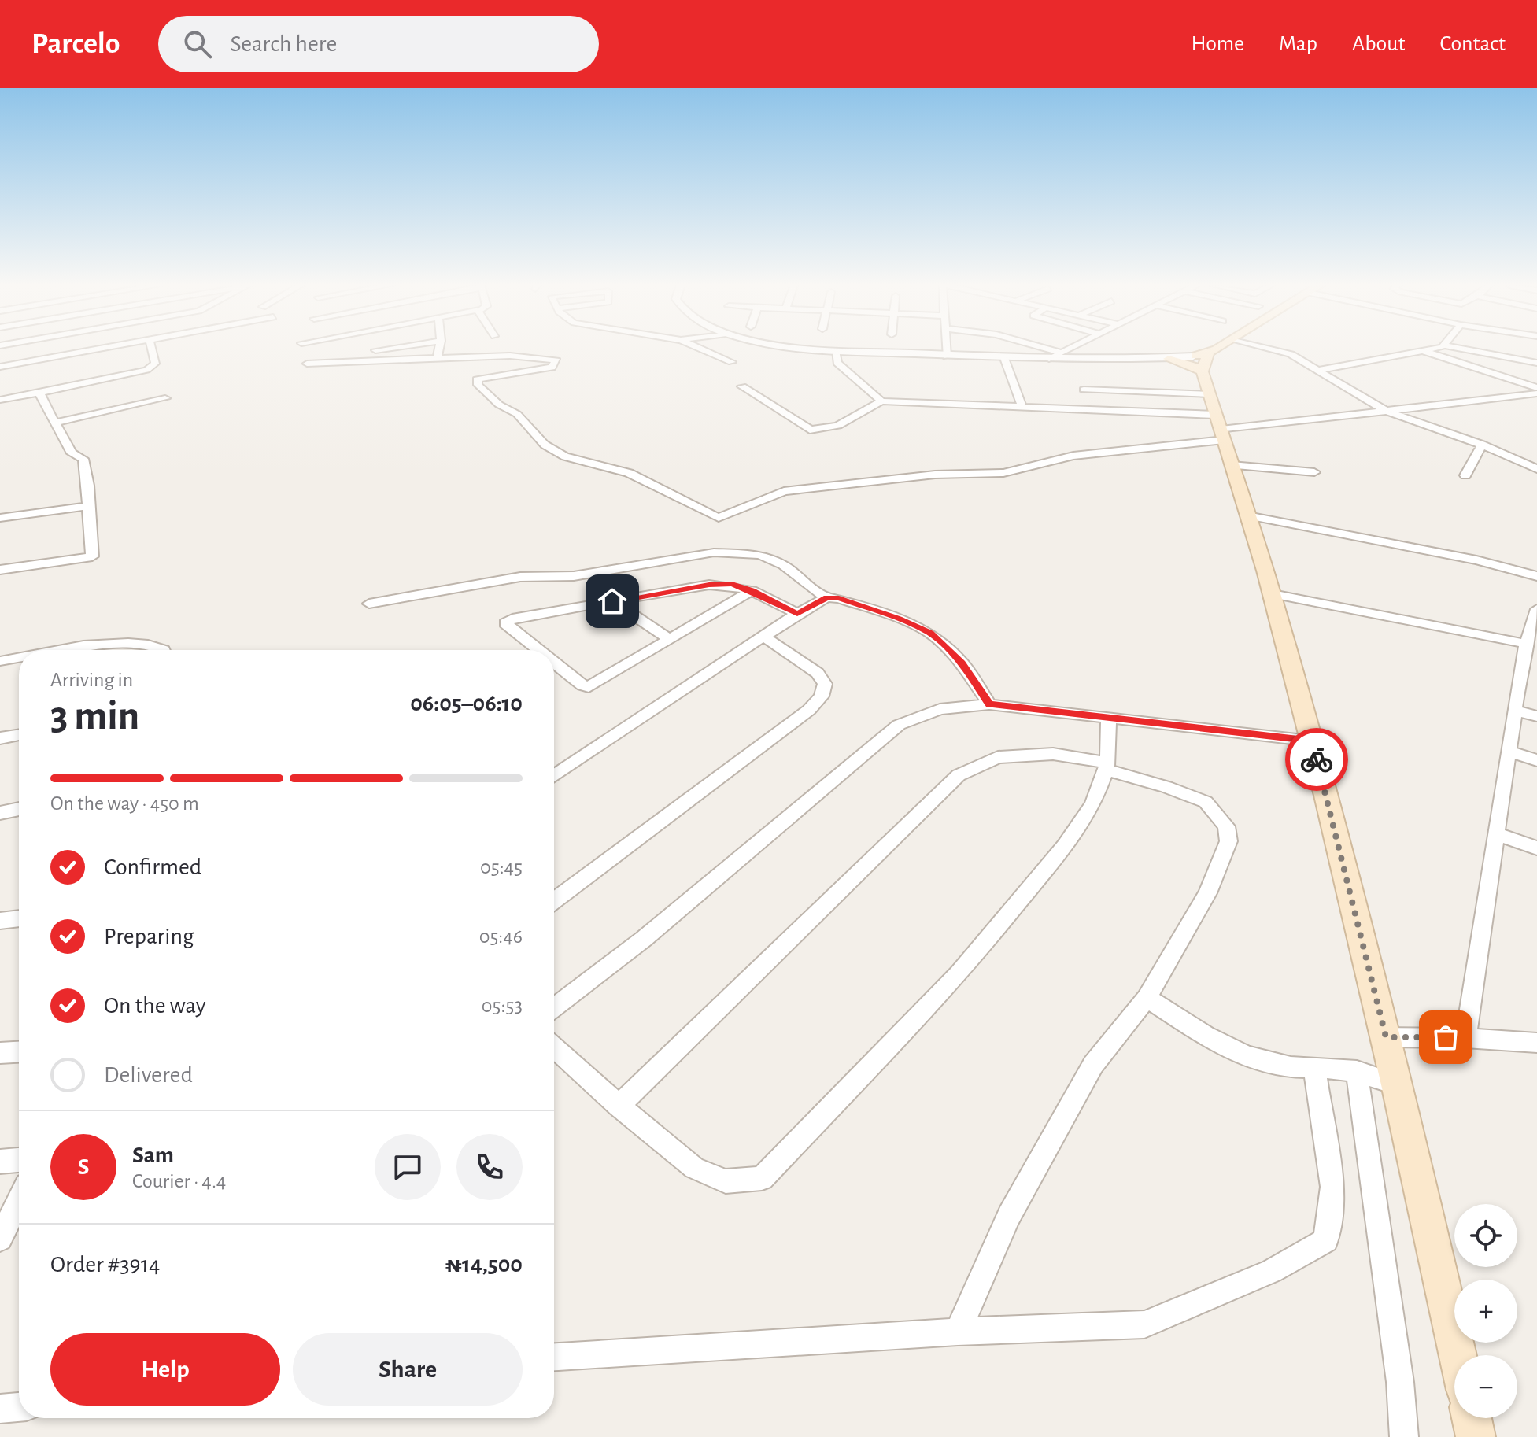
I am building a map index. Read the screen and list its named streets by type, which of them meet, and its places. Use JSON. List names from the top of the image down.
{
  "page": {
    "header": "Parcelo",
    "search": "Search here",
    "nav": [
      "Home",
      "Map",
      "About",
      "Contact"
    ],
    "heading": ["3 min", "Arriving in", "06:05–06:10"],
    "panel": [
      "Sam",
      "Courier · 4.4",
      "Order #3914",
      "₦14,500"
    ],
    "bar": "On the way · 450 m",
    "list": [
      ["Confirmed", "05:45"],
      ["Preparing", "05:46"],
      ["On the way", "05:53"],
      "Delivered"
    ],
    "round": "S",
    "map_buttons": ["+", "−"],
    "buttons": ["Help", "Share"]
  }
}
